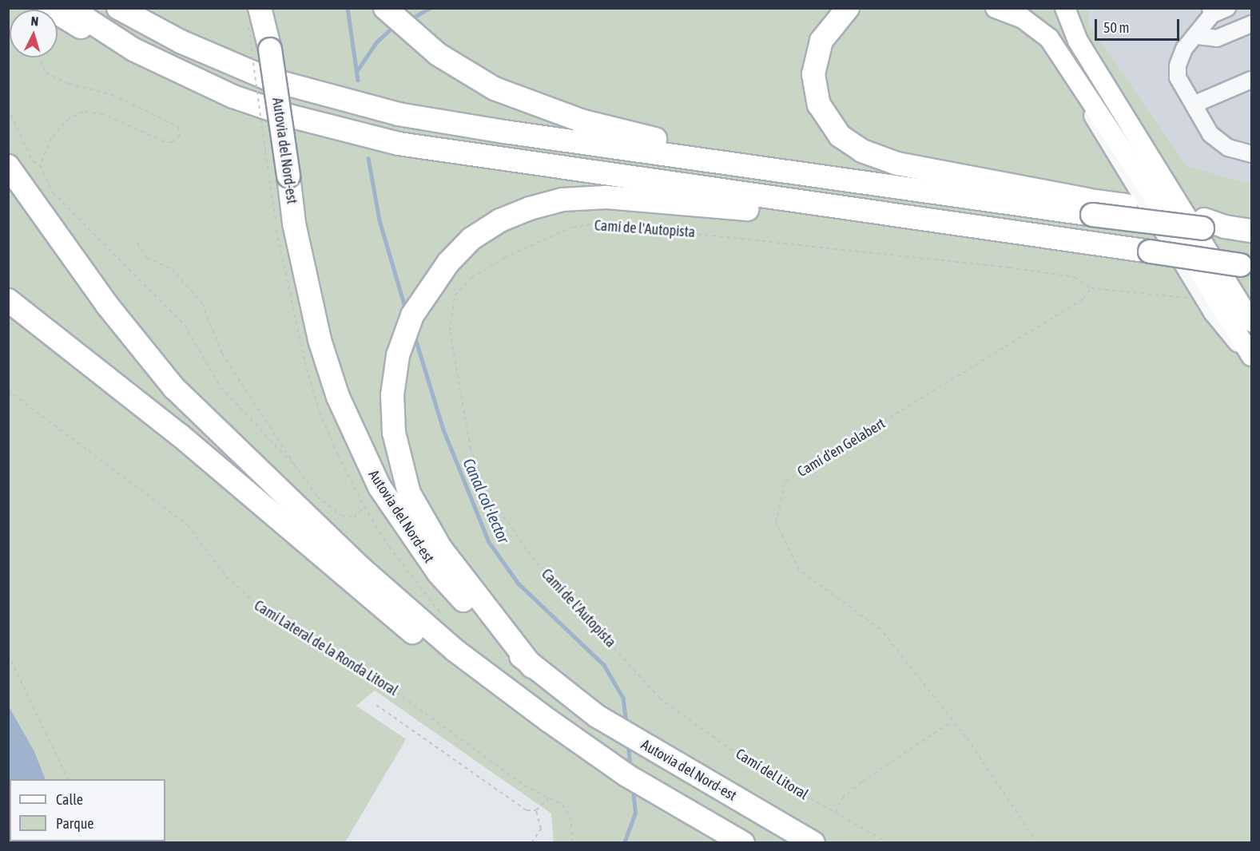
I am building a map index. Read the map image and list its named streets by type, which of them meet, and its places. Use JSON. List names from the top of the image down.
{
  "streets": {
    "highway": ["Autovia del Nord-est"],
    "path": [
      "Camí de l'Autopista",
      "Camí d'en Gelabert",
      "Camí Lateral de la Ronda Litoral",
      "Camí del Litoral"
    ]
  },
  "crossings": [
    ["Camí de l'Autopista", "Camí d'en Gelabert"],
    ["Camí de l'Autopista", "Camí del Litoral"]
  ],
  "water": ["Canal col·lector"],
  "legend": ["Calle", "Parque"],
  "scale_bar": "50 m",
  "north": "top"
}
